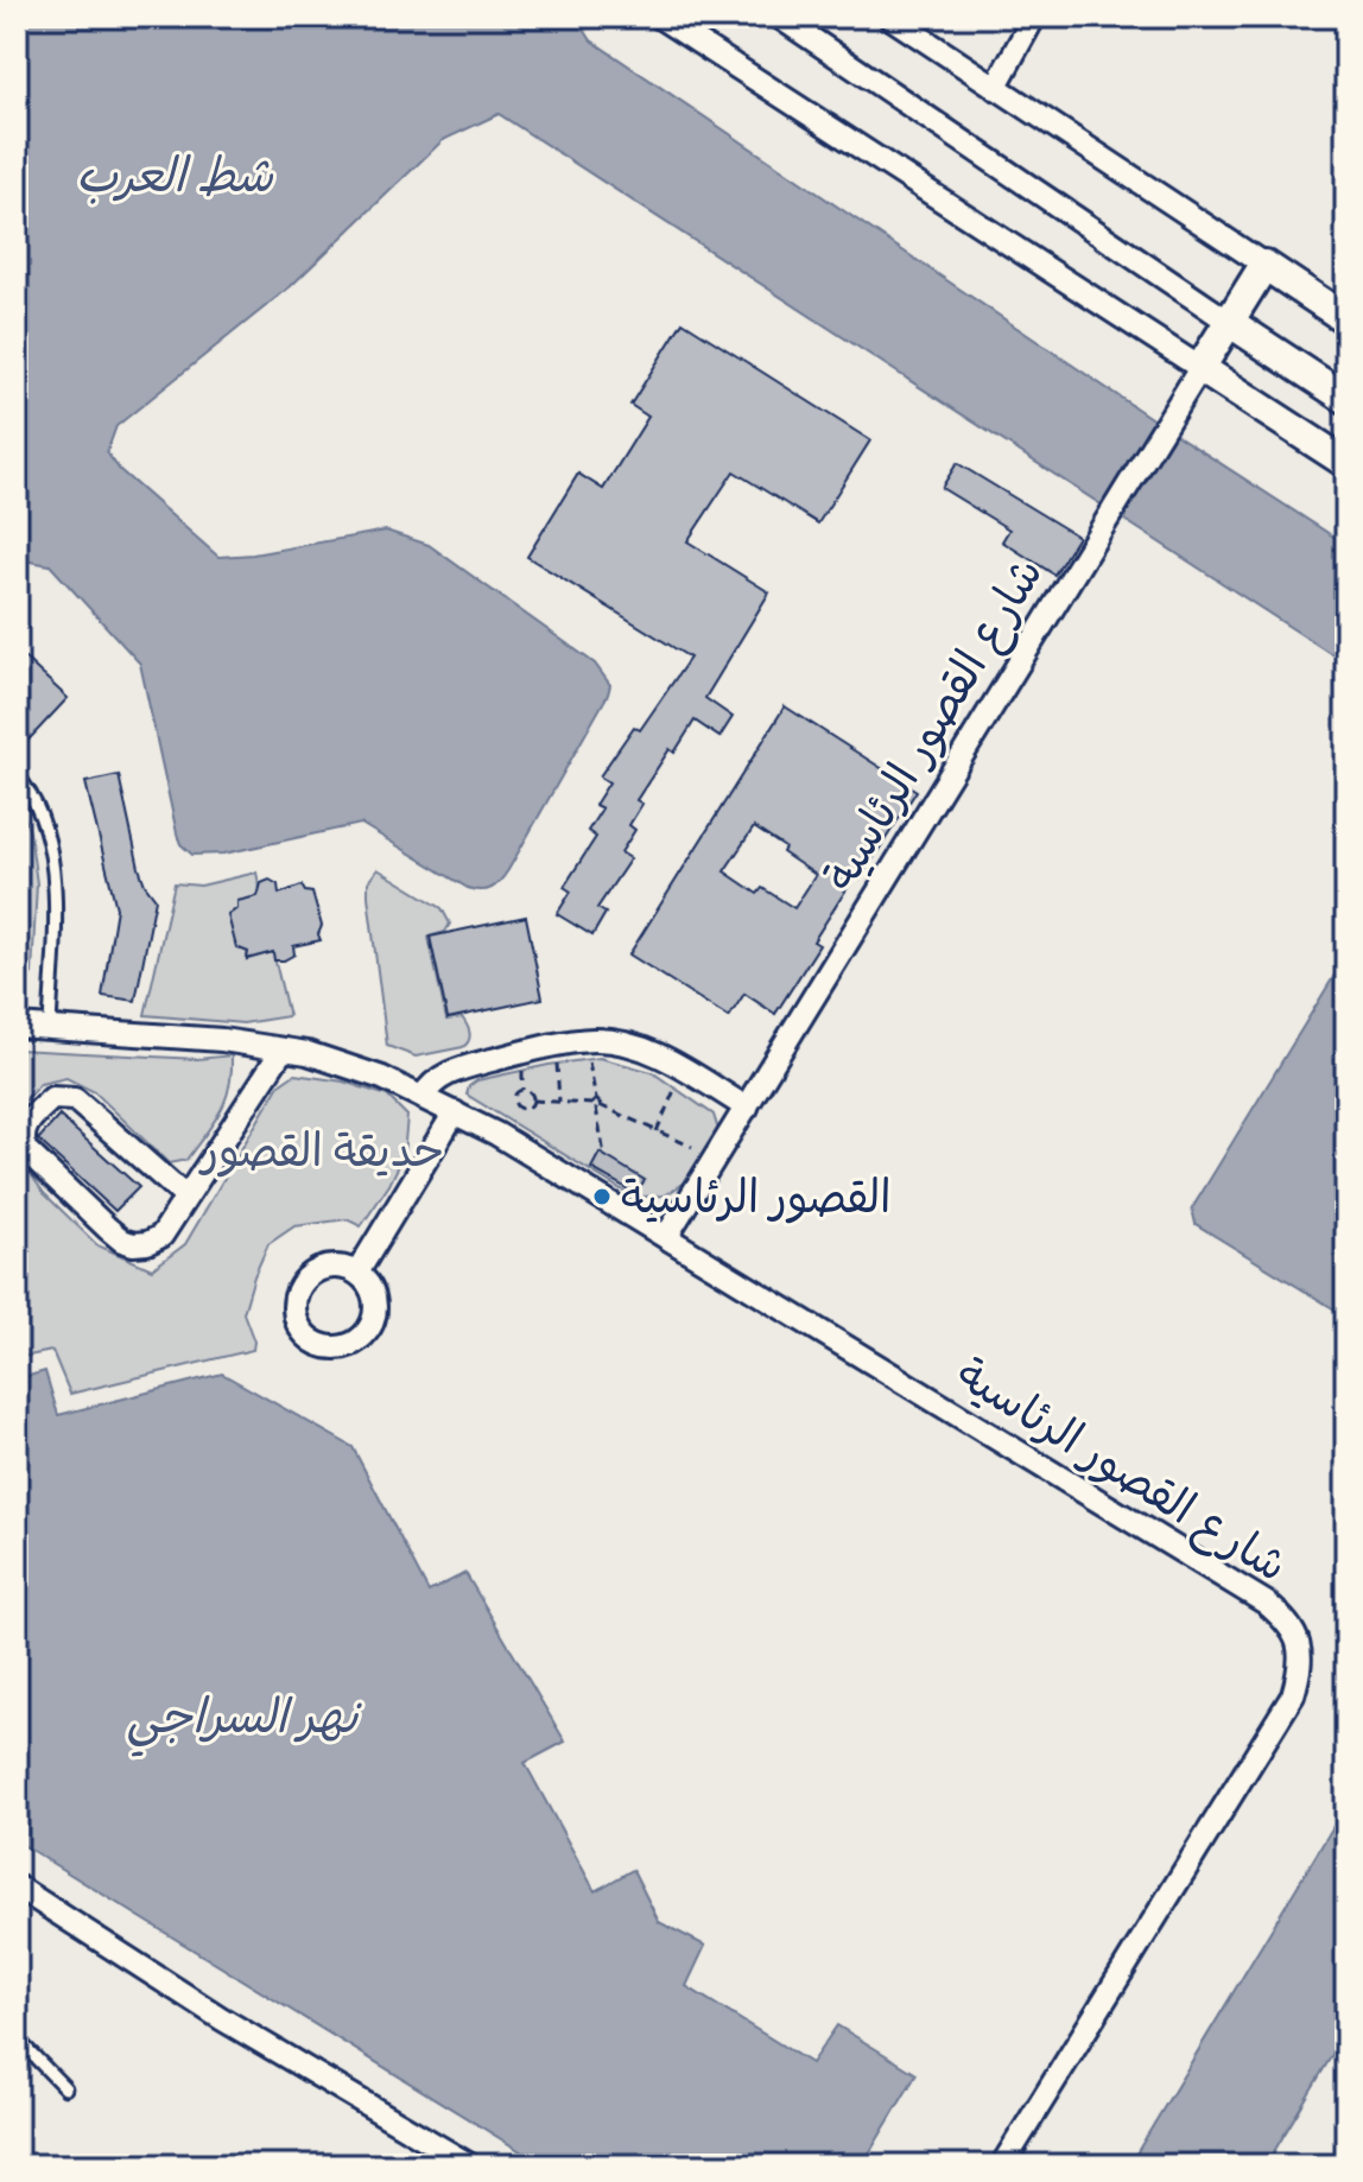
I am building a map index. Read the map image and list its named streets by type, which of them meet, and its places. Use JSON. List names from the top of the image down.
{
  "streets": {
    "street": ["شارع القصور الرئاسية"]
  },
  "water": ["شط العرب", "نهر السراجي"],
  "parks": ["حديقة القصور"],
  "places": ["القصور الرئاسية"]
}
